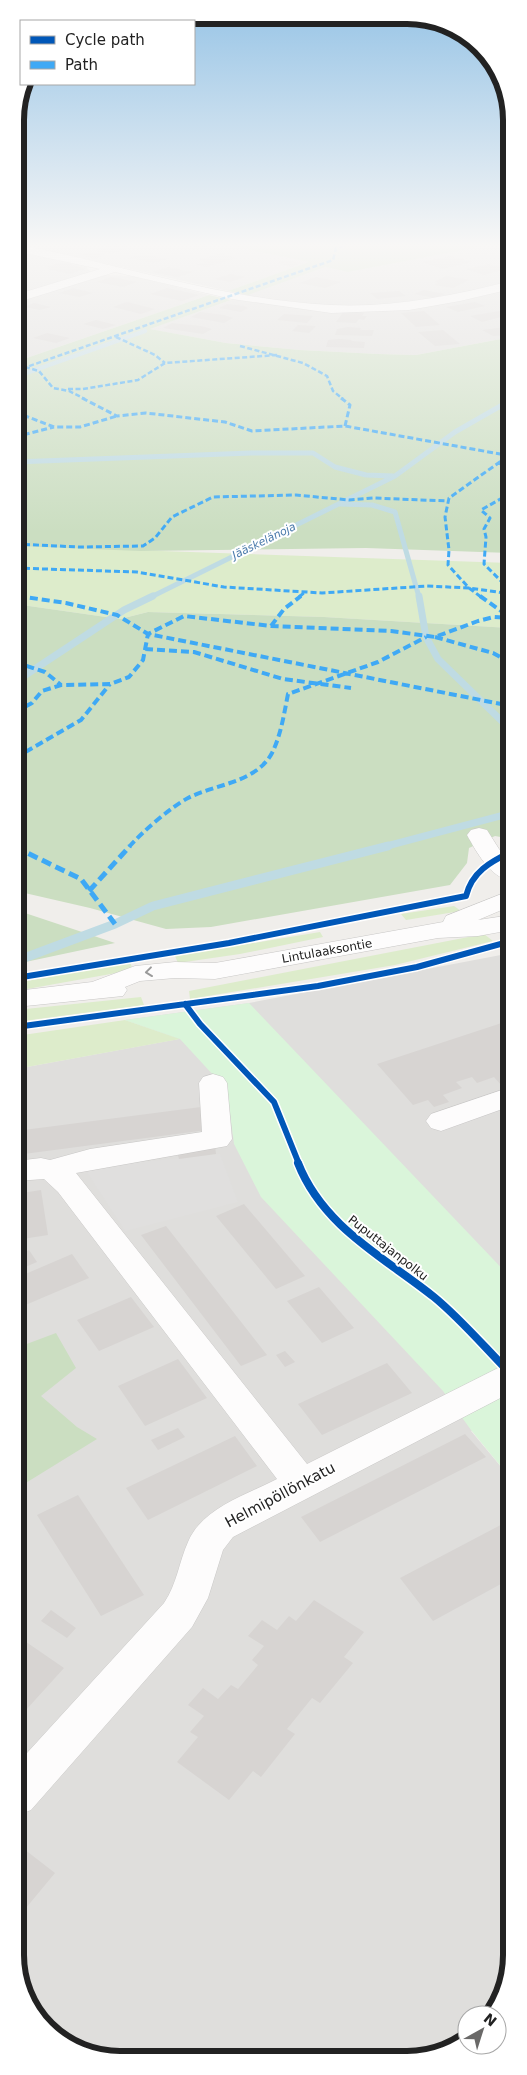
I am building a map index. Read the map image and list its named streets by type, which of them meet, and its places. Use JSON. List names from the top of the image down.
{
  "streets": {
    "street": ["Lintulaaksontie", "Helmipöllönkatu"],
    "cycle path": ["Puputtajanpolku"]
  },
  "water": ["Jääskelänoja"],
  "legend": ["Cycle path", "Path"],
  "north": "top right"
}
